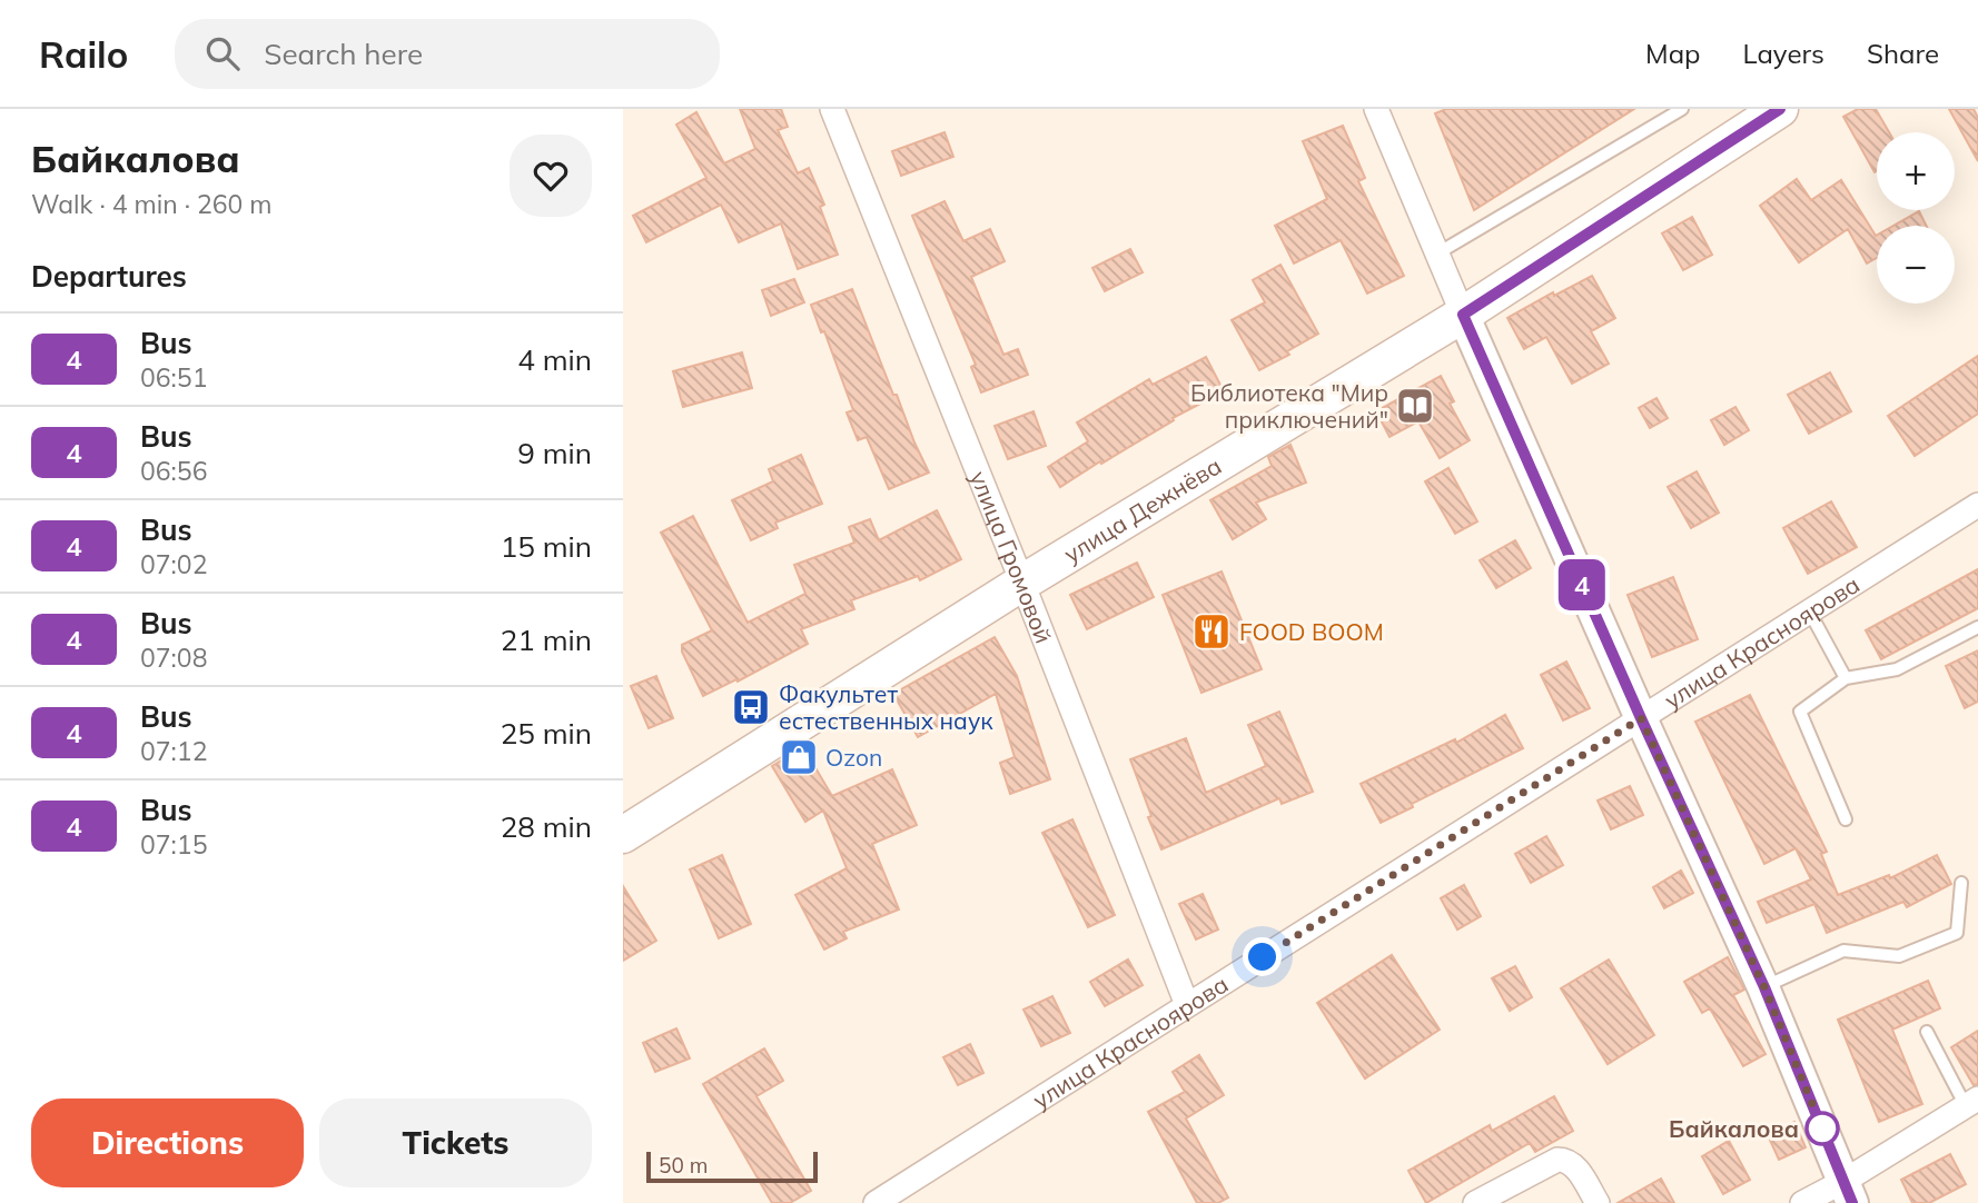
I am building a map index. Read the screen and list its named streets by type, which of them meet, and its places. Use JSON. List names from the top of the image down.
{
  "streets": {
    "main road": ["улица Дежнёва"],
    "street": ["улица Громовой", "улица Красноярова"]
  },
  "crossings": [
    ["улица Дежнёва", "улица Громовой"],
    ["улица Громовой", "улица Красноярова"]
  ],
  "places": {
    "library": ["Библиотека \"Мир приключений\""],
    "restaurant": ["FOOD BOOM"],
    "bus stop": ["Факультет естественных наук"],
    "shop": ["Ozon"],
    "other": ["Байкалова"]
  },
  "lines": ["bus line 4"],
  "scale_bar": "50 m",
  "page": {
    "header": "Railo",
    "search": "Search here",
    "nav": ["Map", "Layers", "Share"],
    "heading": [
      ["Байкалова", "Walk · 4 min · 260 m"],
      "Departures"
    ],
    "on_map": "4",
    "map_buttons": ["+", "−"],
    "list": [
      {
        "mark": "4",
        "name": "Bus",
        "note": "06:51",
        "value": "4 min"
      },
      {
        "mark": "4",
        "name": "Bus",
        "note": "06:56",
        "value": "9 min"
      },
      {
        "mark": "4",
        "name": "Bus",
        "note": "07:02",
        "value": "15 min"
      },
      {
        "mark": "4",
        "name": "Bus",
        "note": "07:08",
        "value": "21 min"
      },
      {
        "mark": "4",
        "name": "Bus",
        "note": "07:12",
        "value": "25 min"
      },
      {
        "mark": "4",
        "name": "Bus",
        "note": "07:15",
        "value": "28 min"
      }
    ],
    "buttons": ["Directions", "Tickets"],
    "scale": "50 m"
  }
}
